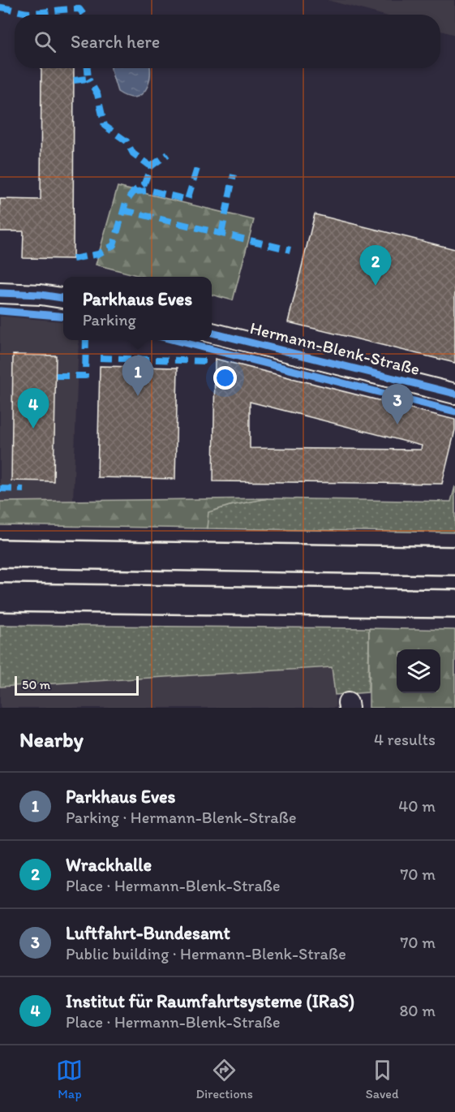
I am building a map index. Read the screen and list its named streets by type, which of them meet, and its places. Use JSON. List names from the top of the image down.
{
  "streets": {
    "street": ["Hermann-Blenk-Straße"]
  },
  "scale_bar": "50 m",
  "page": {
    "search": "Search here",
    "pins": [
      "2",
      "1",
      "3",
      "4"
    ],
    "popup": ["Parkhaus Eves", "Parking"],
    "scale": "50 m",
    "heading": ["Nearby", "4 results"],
    "list": [
      {
        "mark": "1",
        "name": "Parkhaus Eves",
        "note": "Parking · Hermann-Blenk-Straße",
        "value": "40 m"
      },
      {
        "mark": "2",
        "name": "Wrackhalle",
        "note": "Place · Hermann-Blenk-Straße",
        "value": "70 m"
      },
      {
        "mark": "3",
        "name": "Luftfahrt-Bundesamt",
        "note": "Public building · Hermann-Blenk-Straße",
        "value": "70 m"
      },
      {
        "mark": "4",
        "name": "Institut für Raumfahrtsysteme (IRaS)",
        "note": "Place · Hermann-Blenk-Straße",
        "value": "80 m"
      }
    ],
    "nav": ["Map", "Directions", "Saved"]
  }
}
